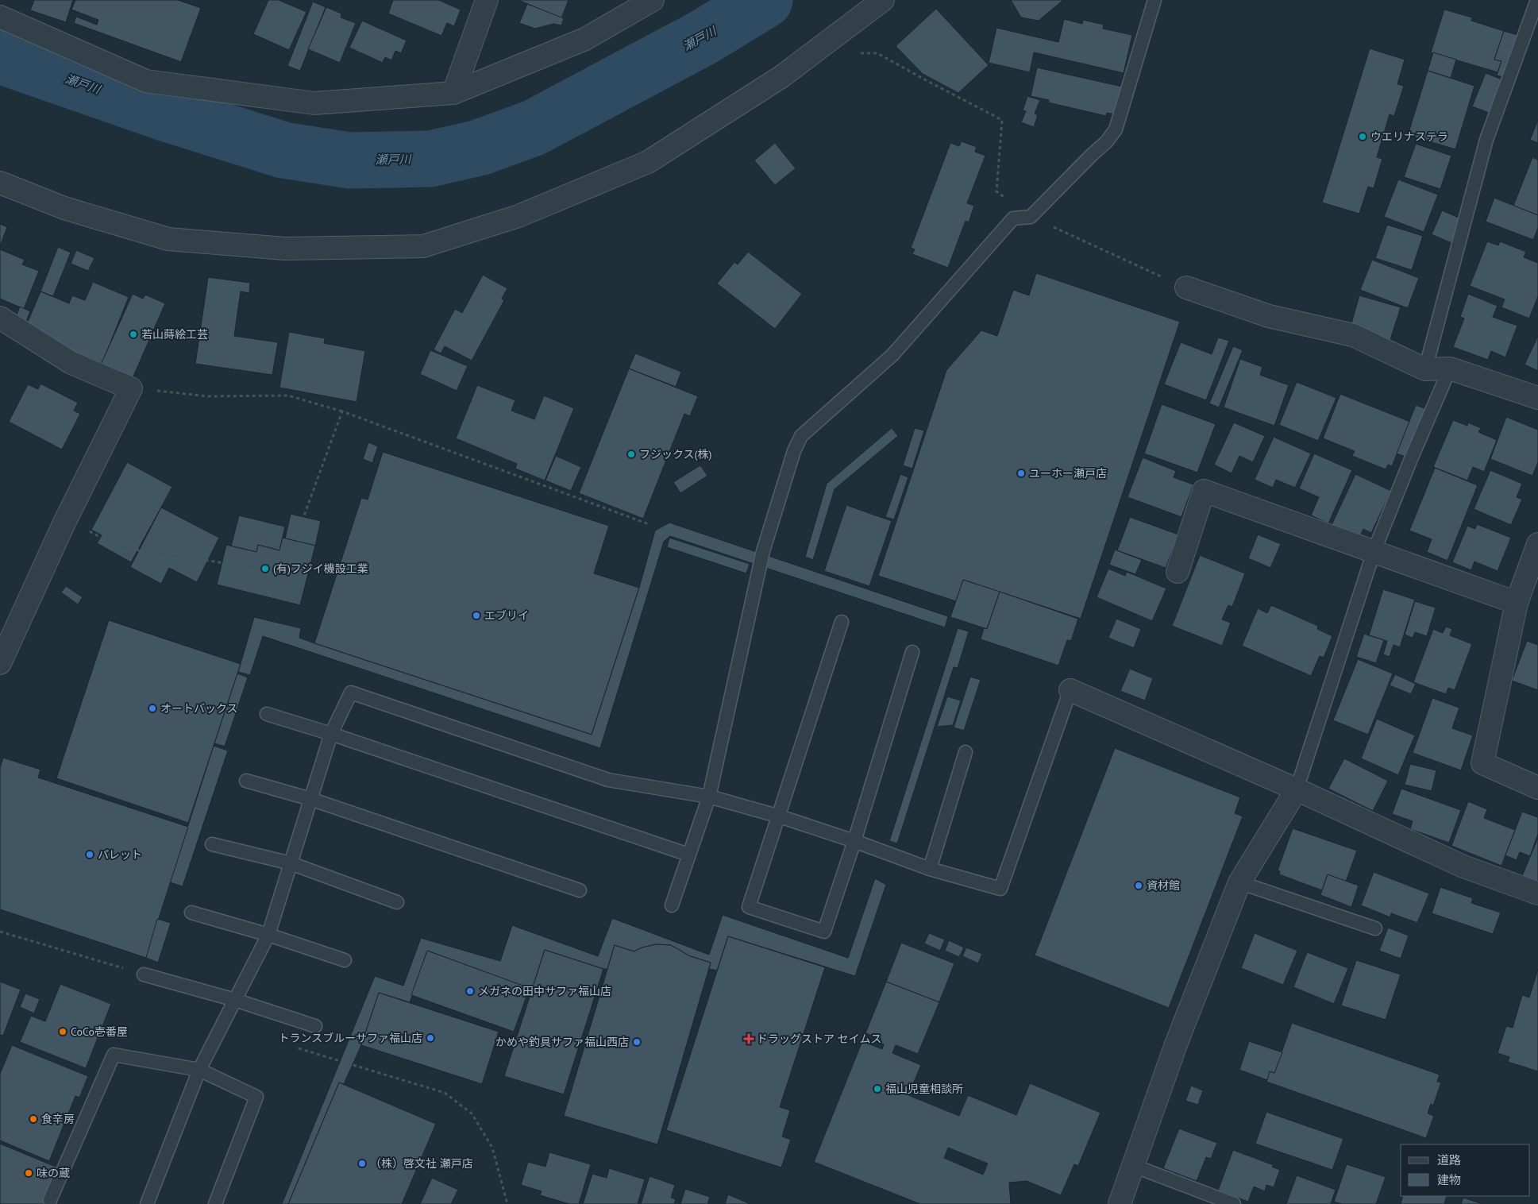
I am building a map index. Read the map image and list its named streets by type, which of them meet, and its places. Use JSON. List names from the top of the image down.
{
  "water": ["瀬戸川"],
  "places": {
    "other": [
      "ウエリナステラ",
      "若山蒔絵工芸",
      "フジックス(株)",
      "ユーホー瀬戸店",
      "(有)フジイ機設工業",
      "エブリイ",
      "オートバックス",
      "パレット",
      "資材館",
      "メガネの田中サファ福山店",
      "CoCo壱番屋",
      "トランスブルーサファ福山店",
      "かめや釣具サファ福山西店",
      "福山児童相談所",
      "食辛房",
      "（株）啓文社 瀬戸店",
      "味の蔵"
    ],
    "health": ["ドラッグストア セイムス"]
  },
  "legend": ["道路", "建物"]
}
